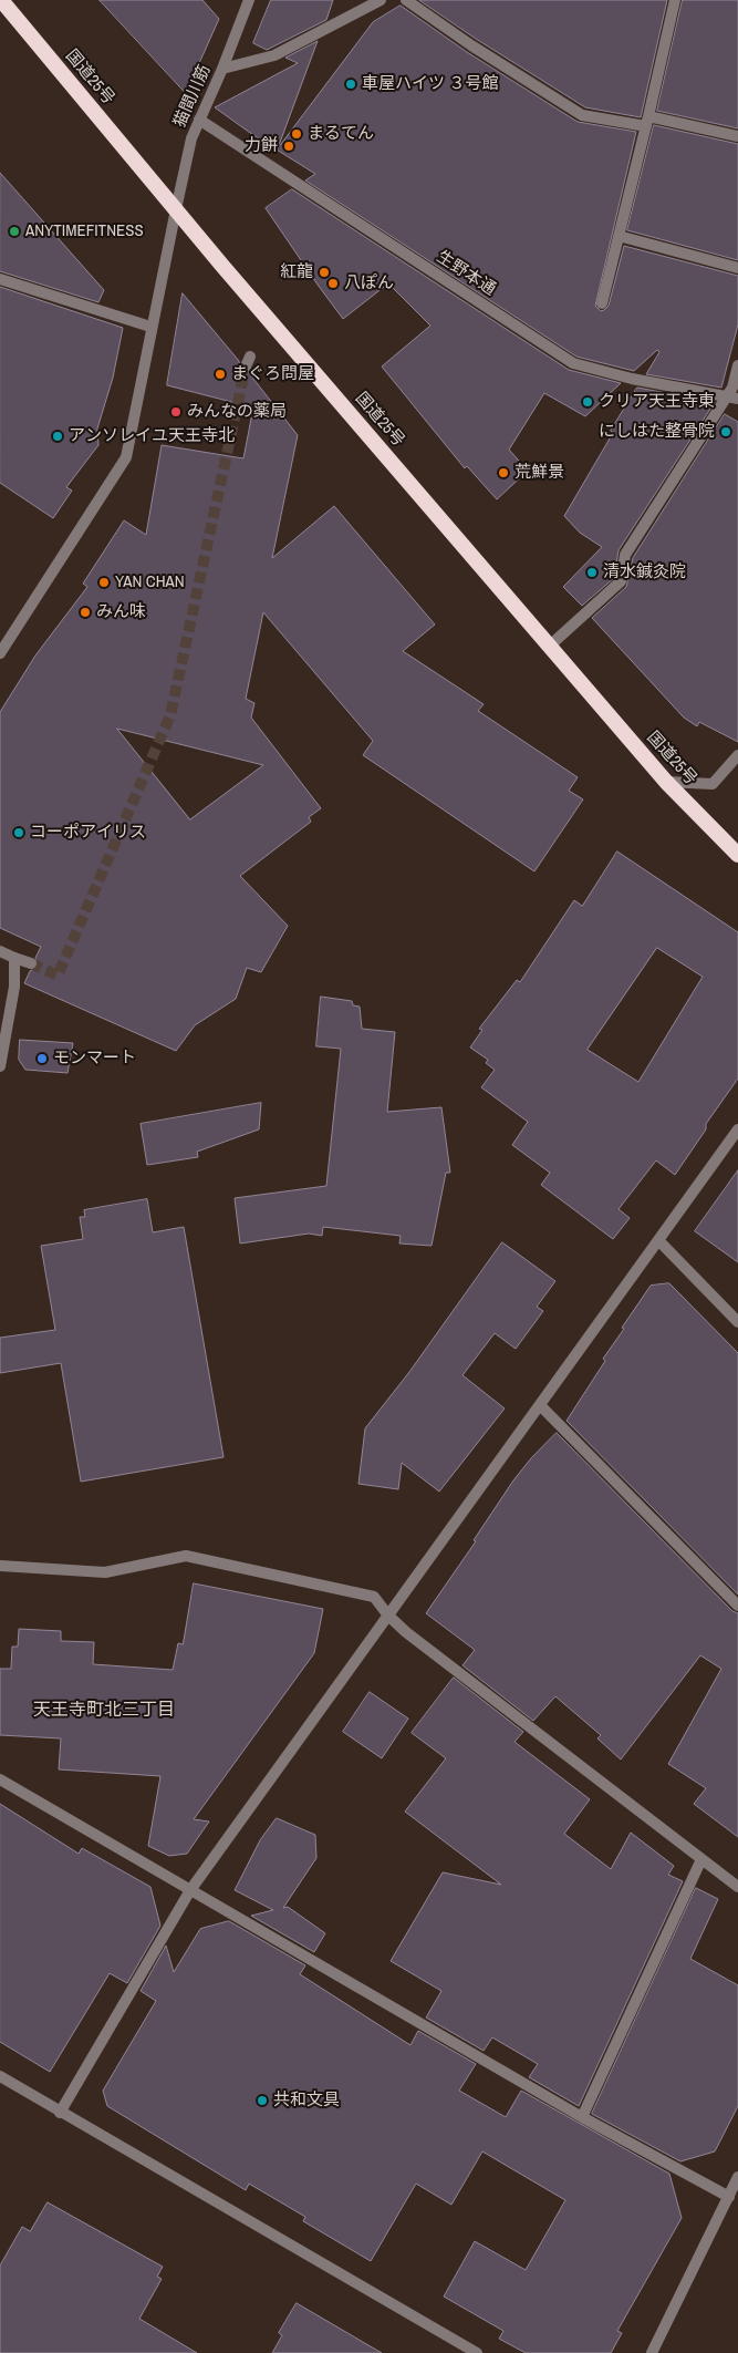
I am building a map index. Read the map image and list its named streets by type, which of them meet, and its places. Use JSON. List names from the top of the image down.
{
  "streets": {
    "highway": ["国道25号"],
    "street": ["猫間川筋", "生野本通"]
  },
  "crossings": [
    ["国道25号", "猫間川筋"],
    ["猫間川筋", "生野本通"]
  ],
  "districts": ["天王寺町北三丁目"],
  "places": [
    "車屋ハイツ ３号館",
    "まるてん",
    "力餅",
    "ANYTIMEFITNESS",
    "紅龍",
    "八ぽん",
    "まぐろ問屋",
    "クリア天王寺東",
    "みんなの薬局",
    "にしはた整骨院",
    "アンソレイユ天王寺北",
    "荒鮮景",
    "清水鍼灸院",
    "YAN CHAN",
    "みん味",
    "コーポアイリス",
    "モンマート",
    "共和文具"
  ]
}
